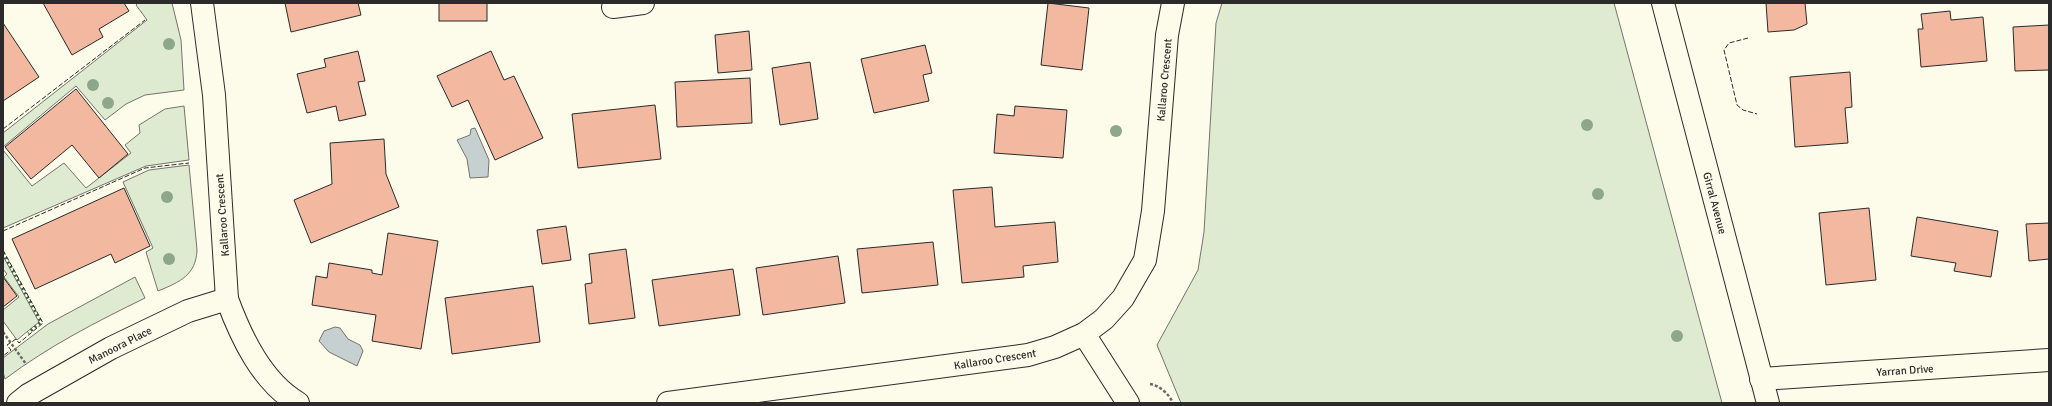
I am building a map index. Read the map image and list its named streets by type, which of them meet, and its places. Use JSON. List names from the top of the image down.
{
  "streets": {
    "street": [
      "Kallaroo Crescent",
      "Girral Avenue",
      "Manoora Place",
      "Yarran Drive"
    ]
  },
  "crossings": [
    ["Kallaroo Crescent", "Manoora Place"],
    ["Girral Avenue", "Yarran Drive"]
  ]
}
